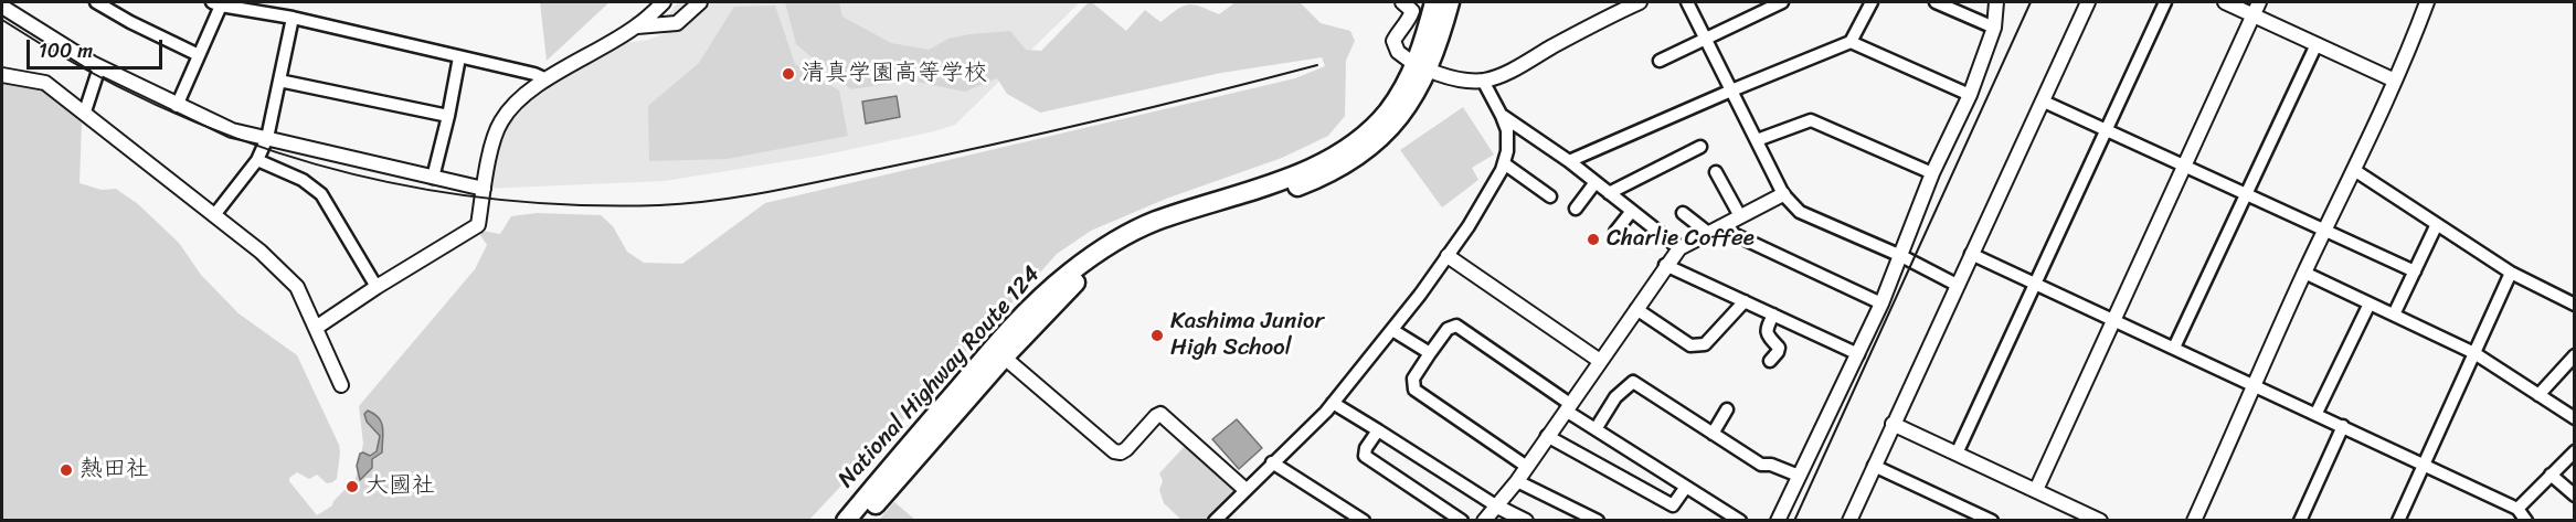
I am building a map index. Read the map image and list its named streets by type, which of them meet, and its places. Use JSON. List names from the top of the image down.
{
  "streets": {
    "highway": ["National Highway Route 124"]
  },
  "places": [
    "清真学園高等学校",
    "Charlie Coffee",
    "Kashima Junior High School",
    "熱田社",
    "大國社"
  ],
  "scale_bar": "100 m"
}
